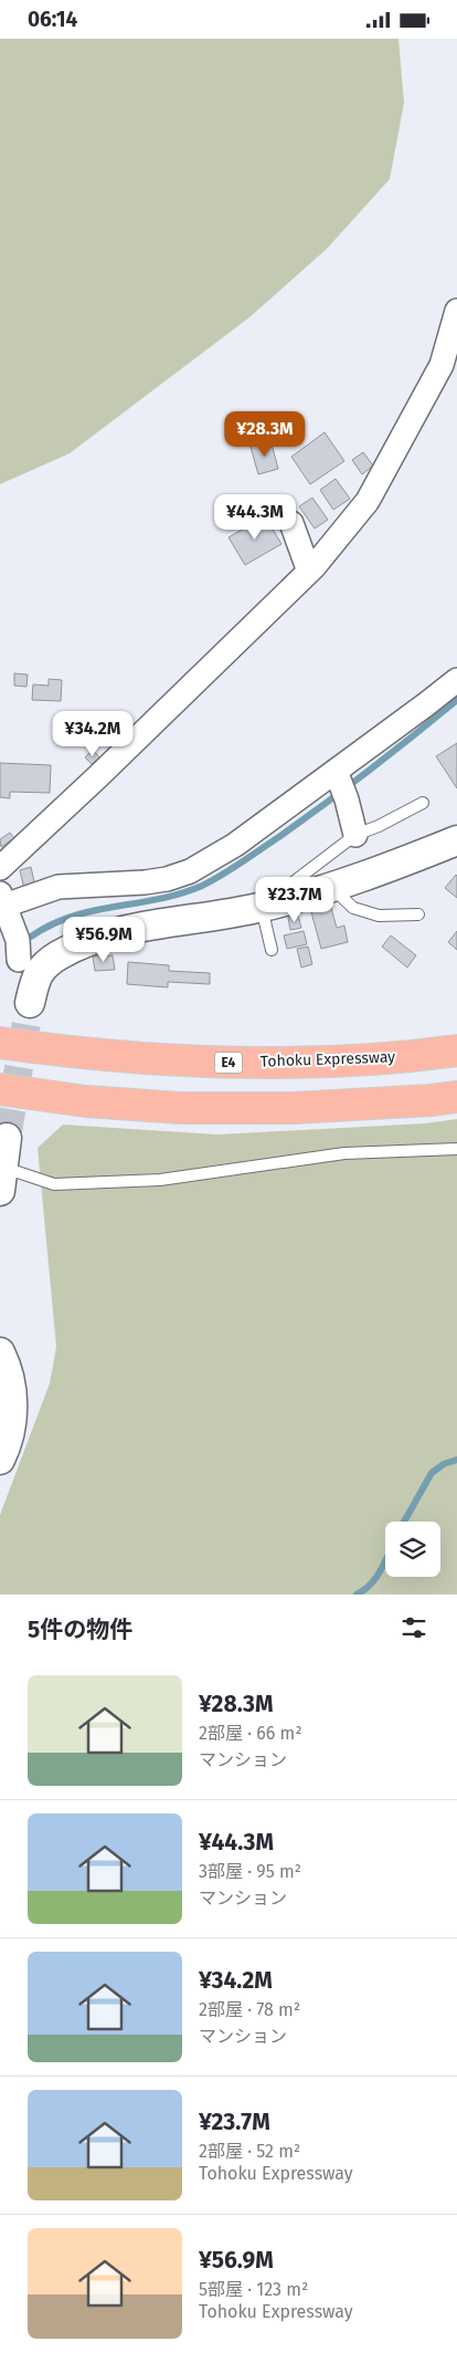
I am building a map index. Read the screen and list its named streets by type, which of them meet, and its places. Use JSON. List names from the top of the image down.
{
  "streets": {
    "highway": ["Tohoku Expressway", "E4"]
  },
  "page": {
    "status": "06:14",
    "price": [
      "¥28.3M",
      "¥44.3M",
      "¥34.2M",
      "¥23.7M",
      "¥56.9M"
    ],
    "heading": "5件の物件",
    "list": [
      {
        "name": "¥28.3M",
        "note": "2部屋 · 66 m² · マンション"
      },
      {
        "name": "¥44.3M",
        "note": "3部屋 · 95 m² · マンション"
      },
      {
        "name": "¥34.2M",
        "note": "2部屋 · 78 m² · マンション"
      },
      {
        "name": "¥23.7M",
        "note": "2部屋 · 52 m² · Tohoku Expressway"
      },
      {
        "name": "¥56.9M",
        "note": "5部屋 · 123 m² · Tohoku Expressway"
      }
    ]
  }
}
